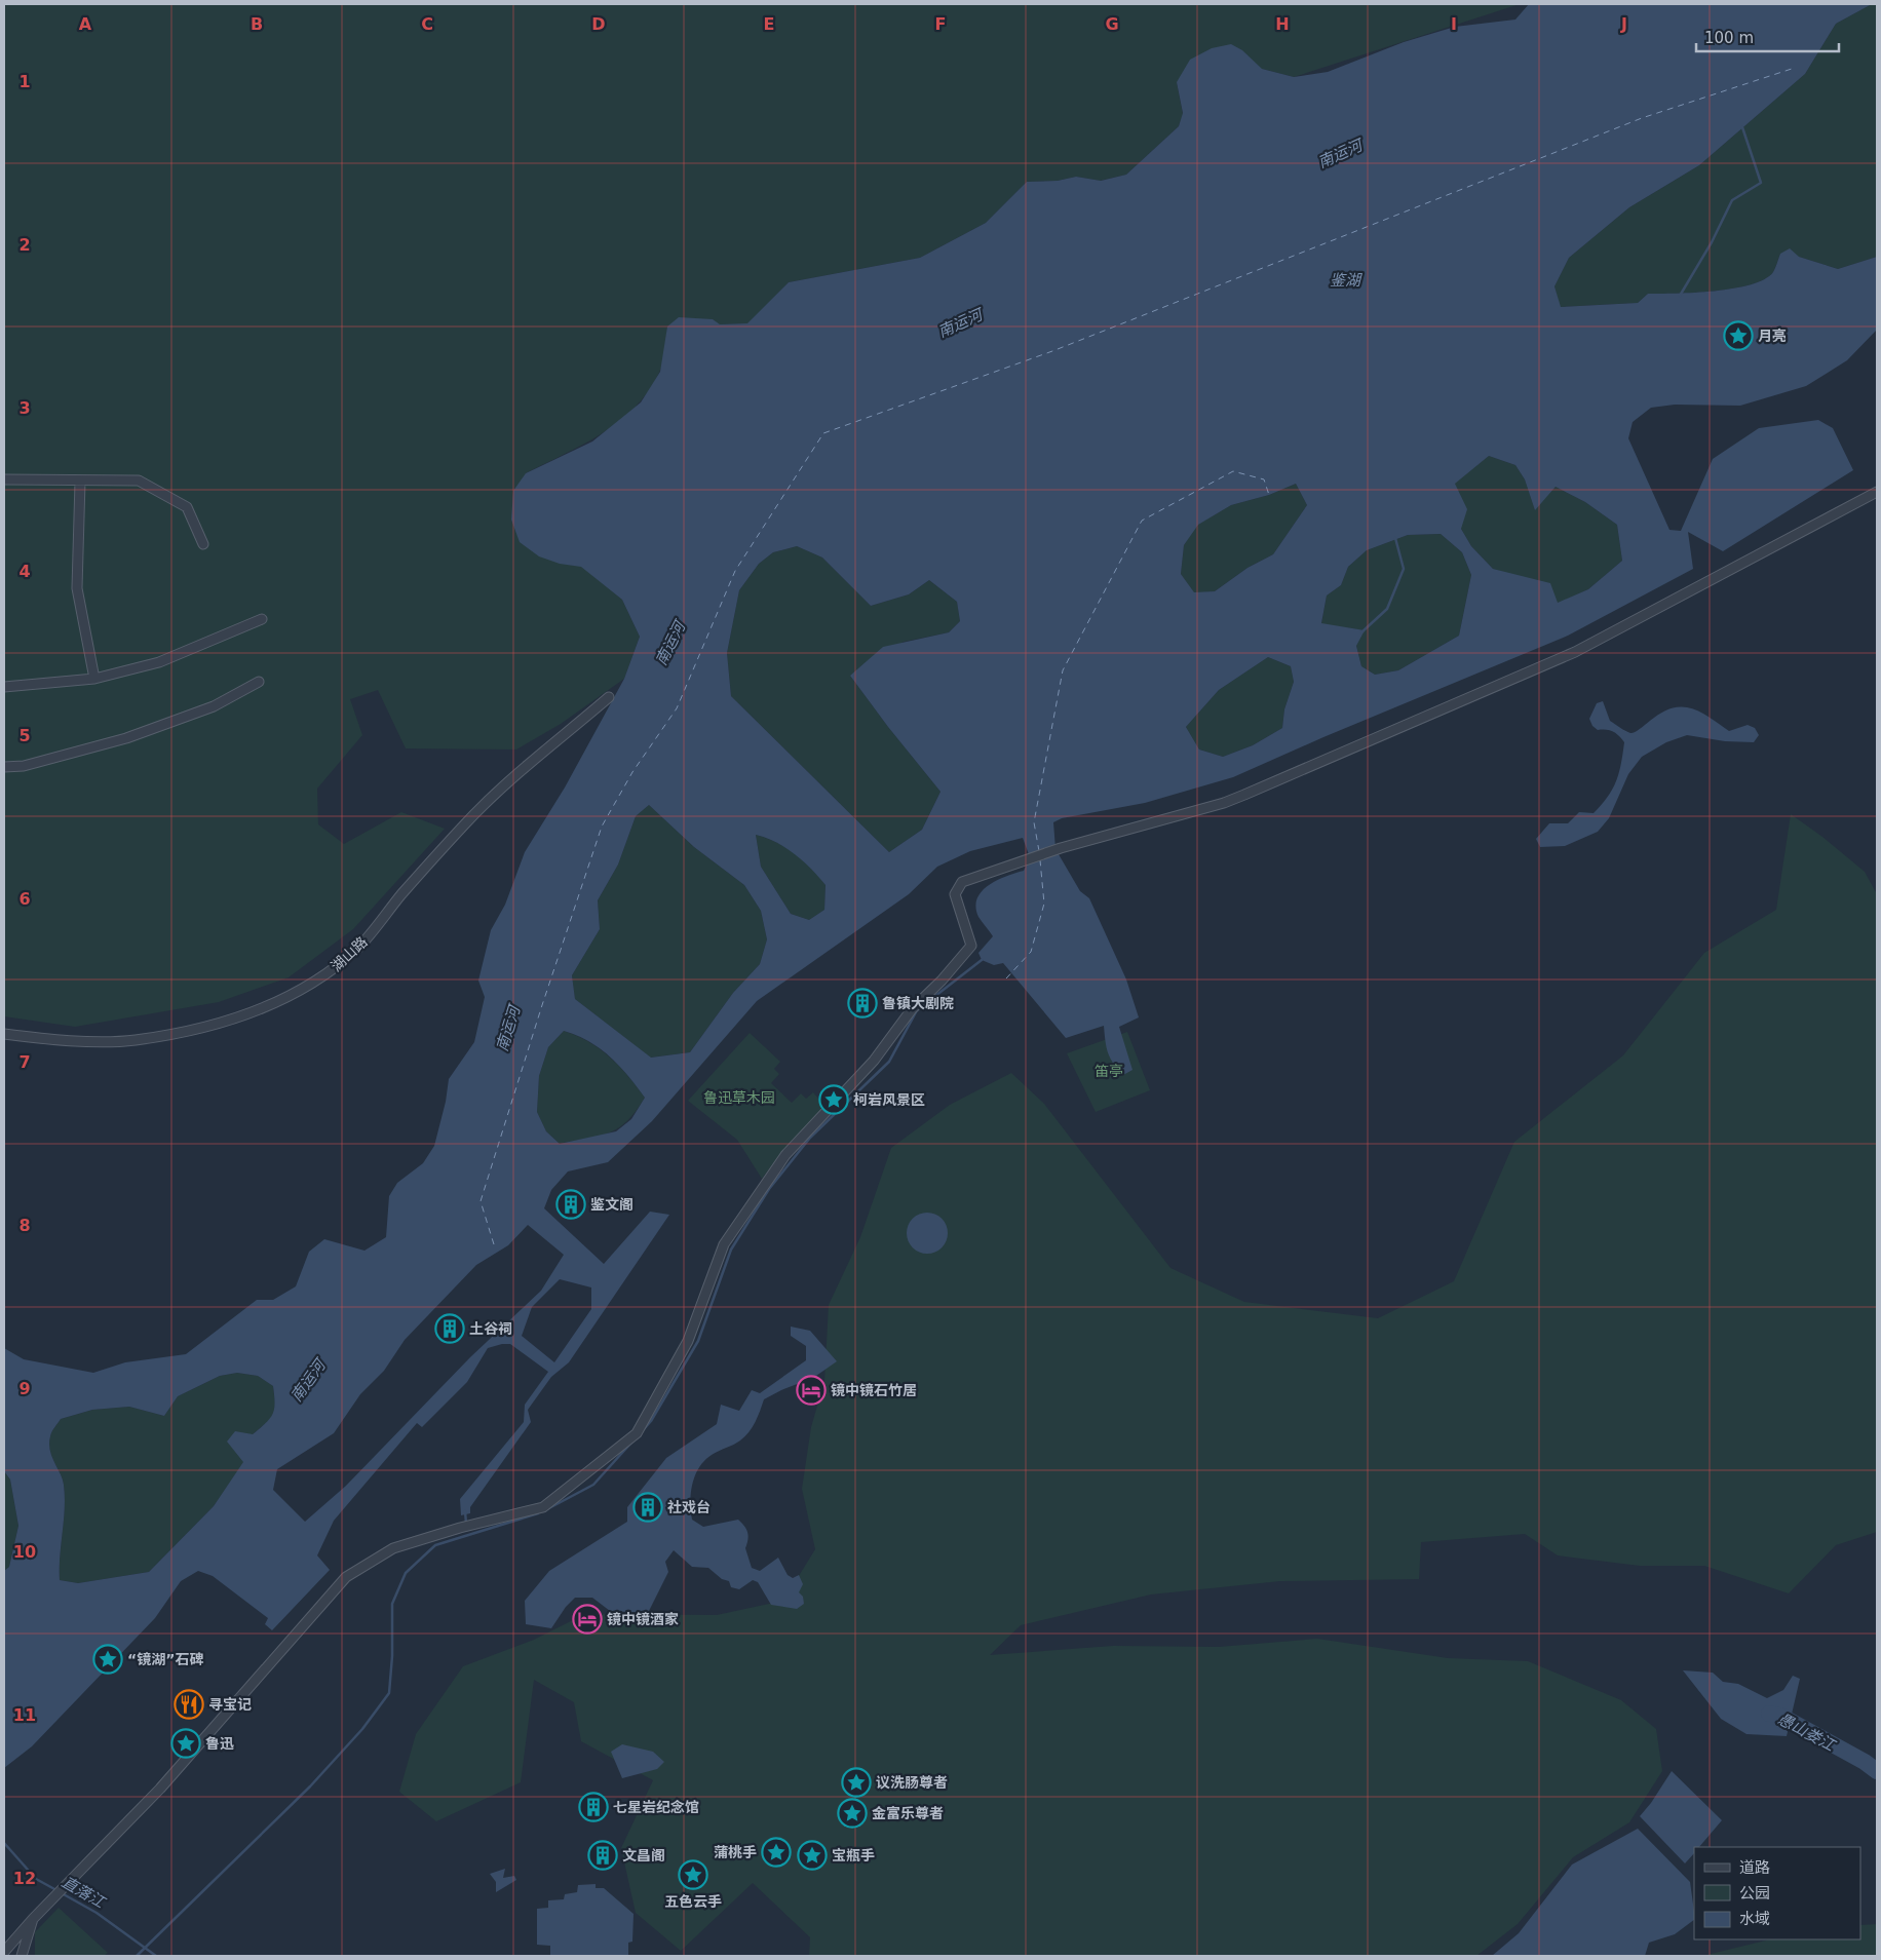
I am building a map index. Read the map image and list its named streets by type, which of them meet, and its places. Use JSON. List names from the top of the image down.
{
  "streets": {
    "street": ["湖山路"]
  },
  "water": [
    "南运河",
    "鉴湖",
    "愚山娄江",
    "直落江"
  ],
  "parks": ["笛亭", "鲁迅草木园"],
  "places": {
    "place": [
      "月亮",
      "柯岩风景区",
      "“镜湖”石碑",
      "鲁迅",
      "议洗肠尊者",
      "金富乐尊者",
      "蒲桃手",
      "宝瓶手",
      "五色云手"
    ],
    "building": [
      "鲁镇大剧院",
      "鉴文阁",
      "土谷祠",
      "社戏台",
      "七星岩纪念馆",
      "文昌阁"
    ],
    "hotel": ["镜中镜石竹居", "镜中镜酒家"],
    "restaurant": ["寻宝记"]
  },
  "legend": ["道路", "公园", "水域"],
  "scale_bar": "100 m",
  "grid": {
    "columns": [
      "A",
      "B",
      "C",
      "D",
      "E",
      "F",
      "G",
      "H",
      "I",
      "J"
    ],
    "rows": [
      "1",
      "2",
      "3",
      "4",
      "5",
      "6",
      "7",
      "8",
      "9",
      "10",
      "11",
      "12"
    ]
  }
}
